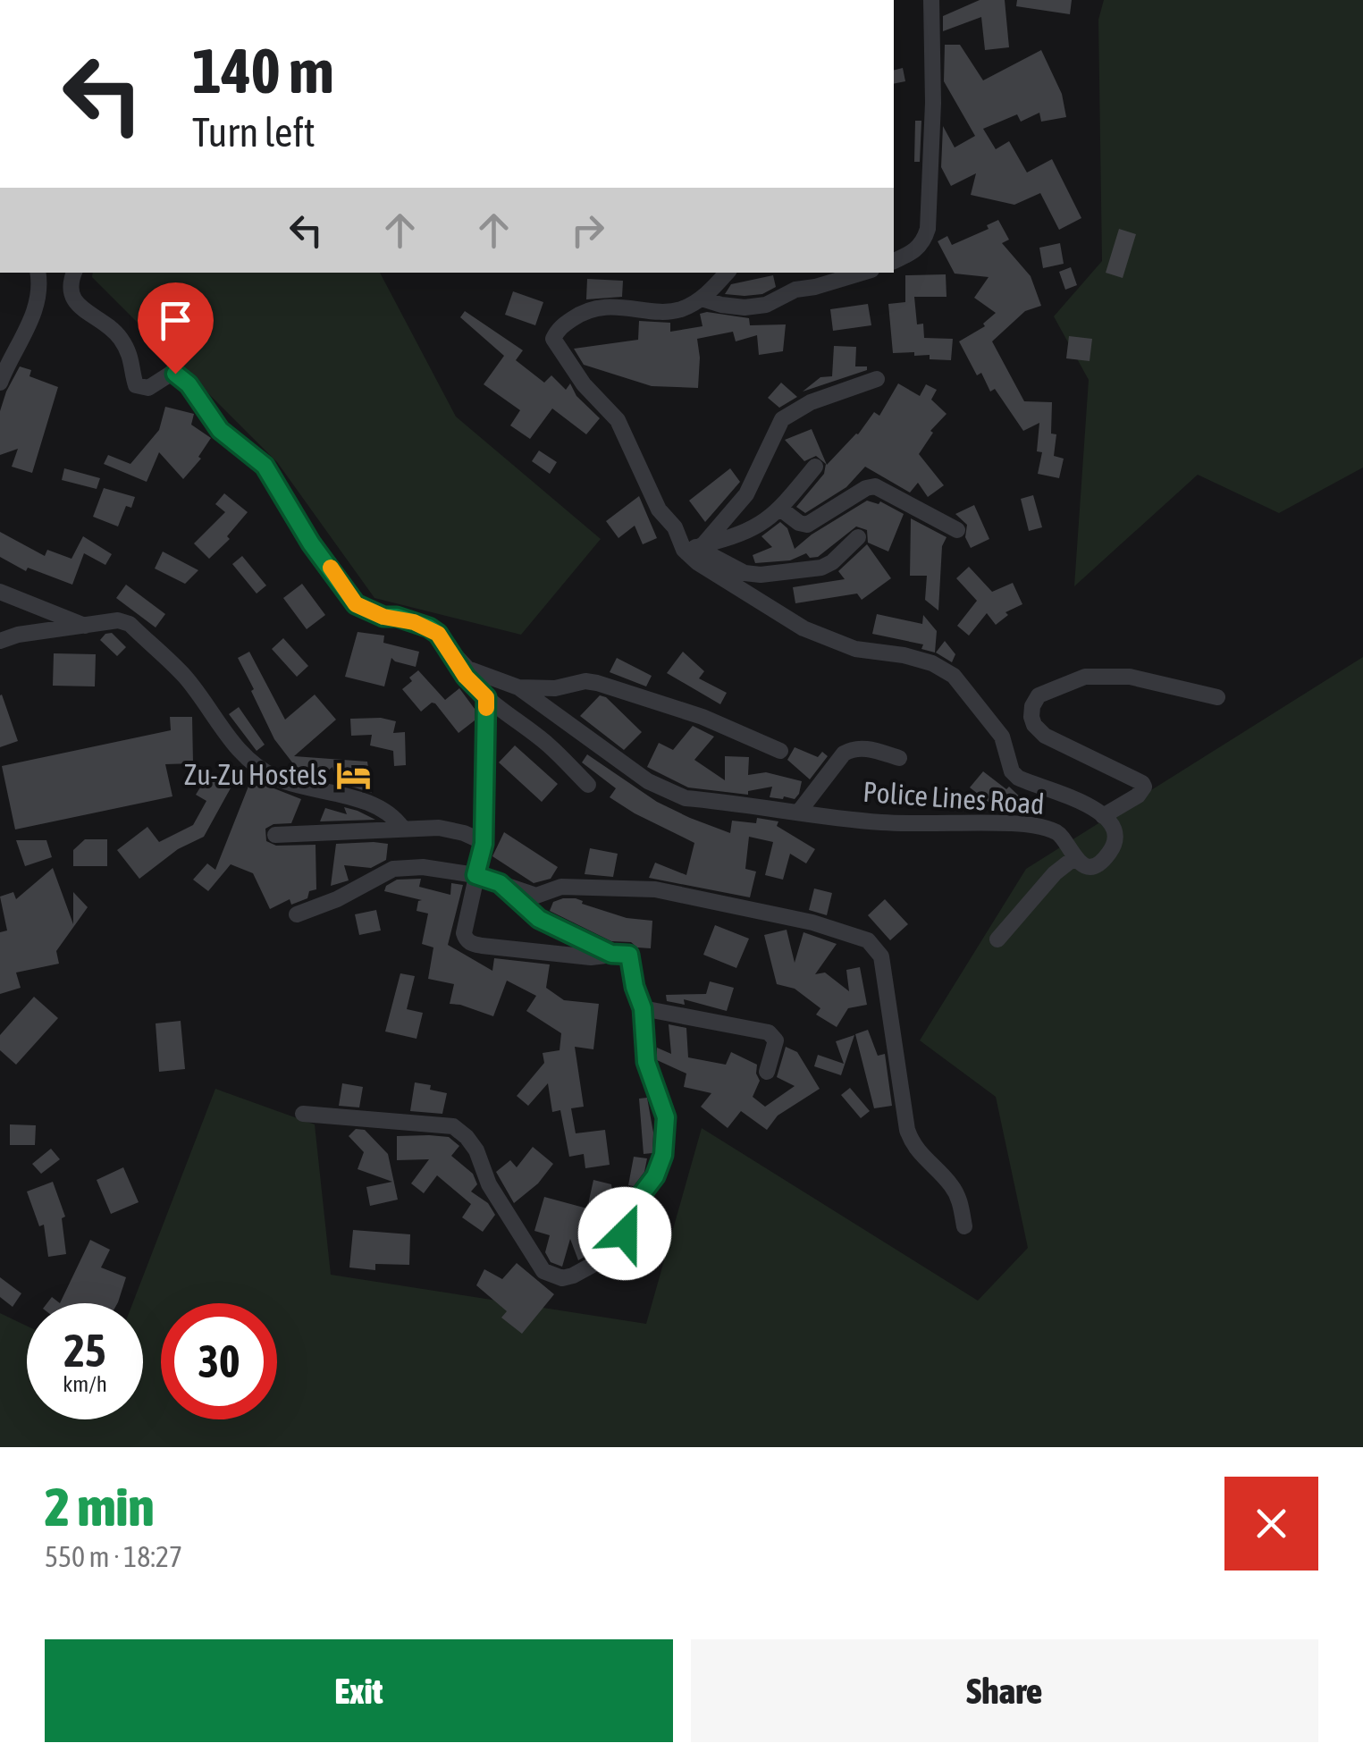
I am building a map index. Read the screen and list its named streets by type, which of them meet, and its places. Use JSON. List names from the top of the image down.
{
  "streets": {
    "street": ["Police Lines Road"]
  },
  "places": {
    "hotel": ["Zu-Zu Hostels"]
  },
  "page": {
    "turn": ["140 m", "Turn left"],
    "speed": "25 km/h",
    "limit": "30",
    "heading": ["2 min", "550 m · 18:27"],
    "buttons": ["Exit", "Share"]
  }
}
